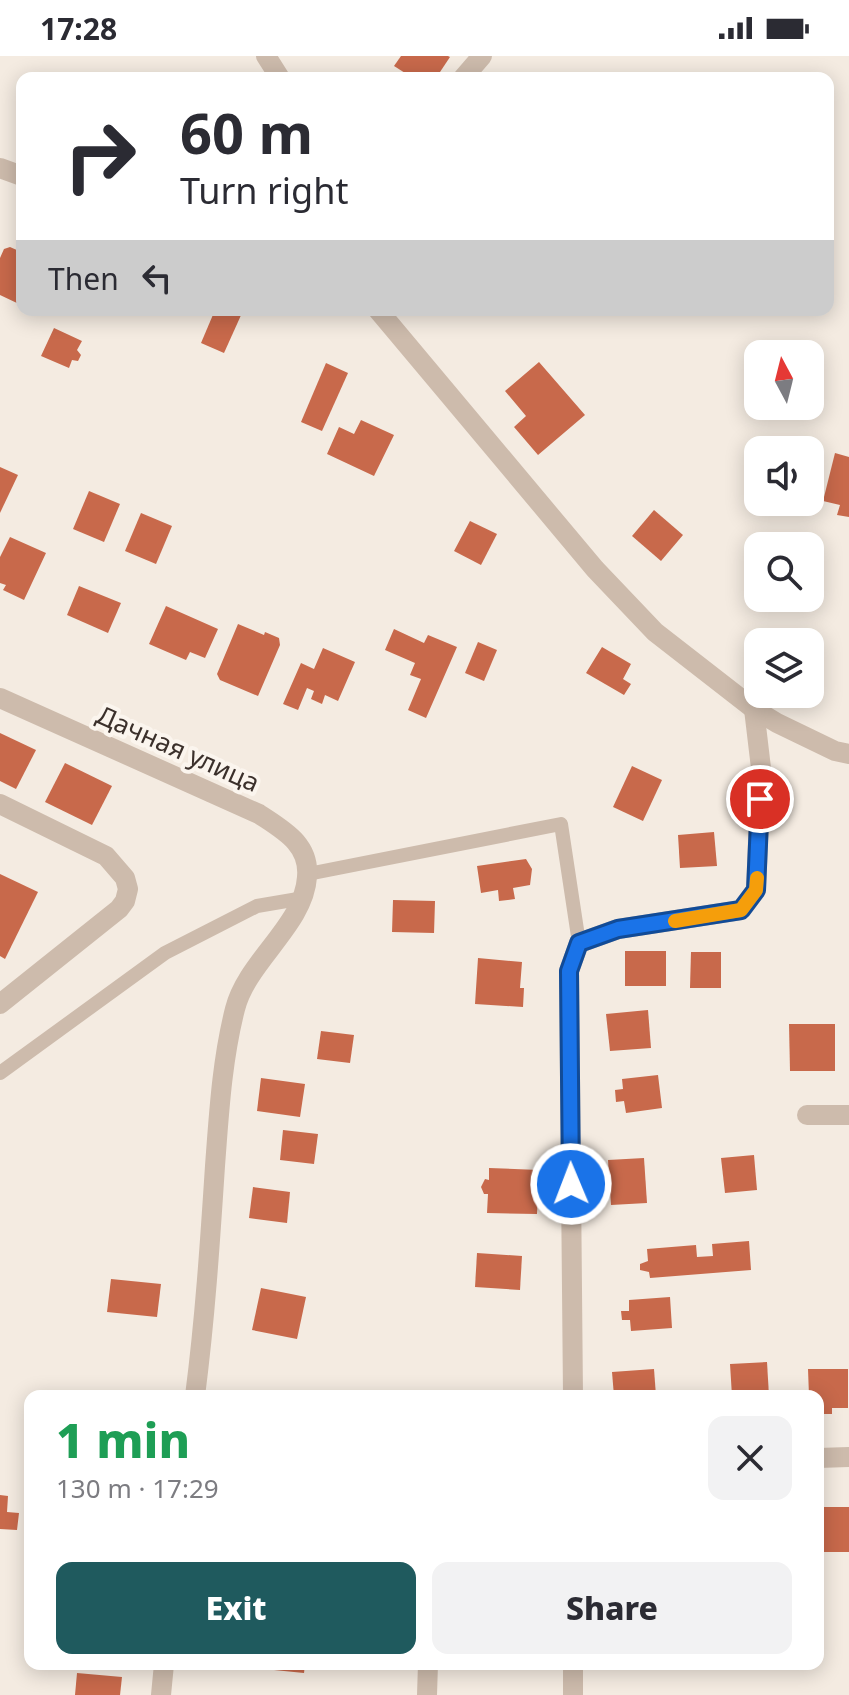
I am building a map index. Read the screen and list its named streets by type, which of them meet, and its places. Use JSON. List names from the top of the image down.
{
  "streets": {
    "street": ["Дачная улица"]
  },
  "north": "top",
  "page": {
    "status": "17:28",
    "turn": ["60 m", "Turn right"],
    "then": "Then",
    "heading": ["1 min", "130 m · 17:29"],
    "buttons": ["Exit", "Share"]
  }
}
